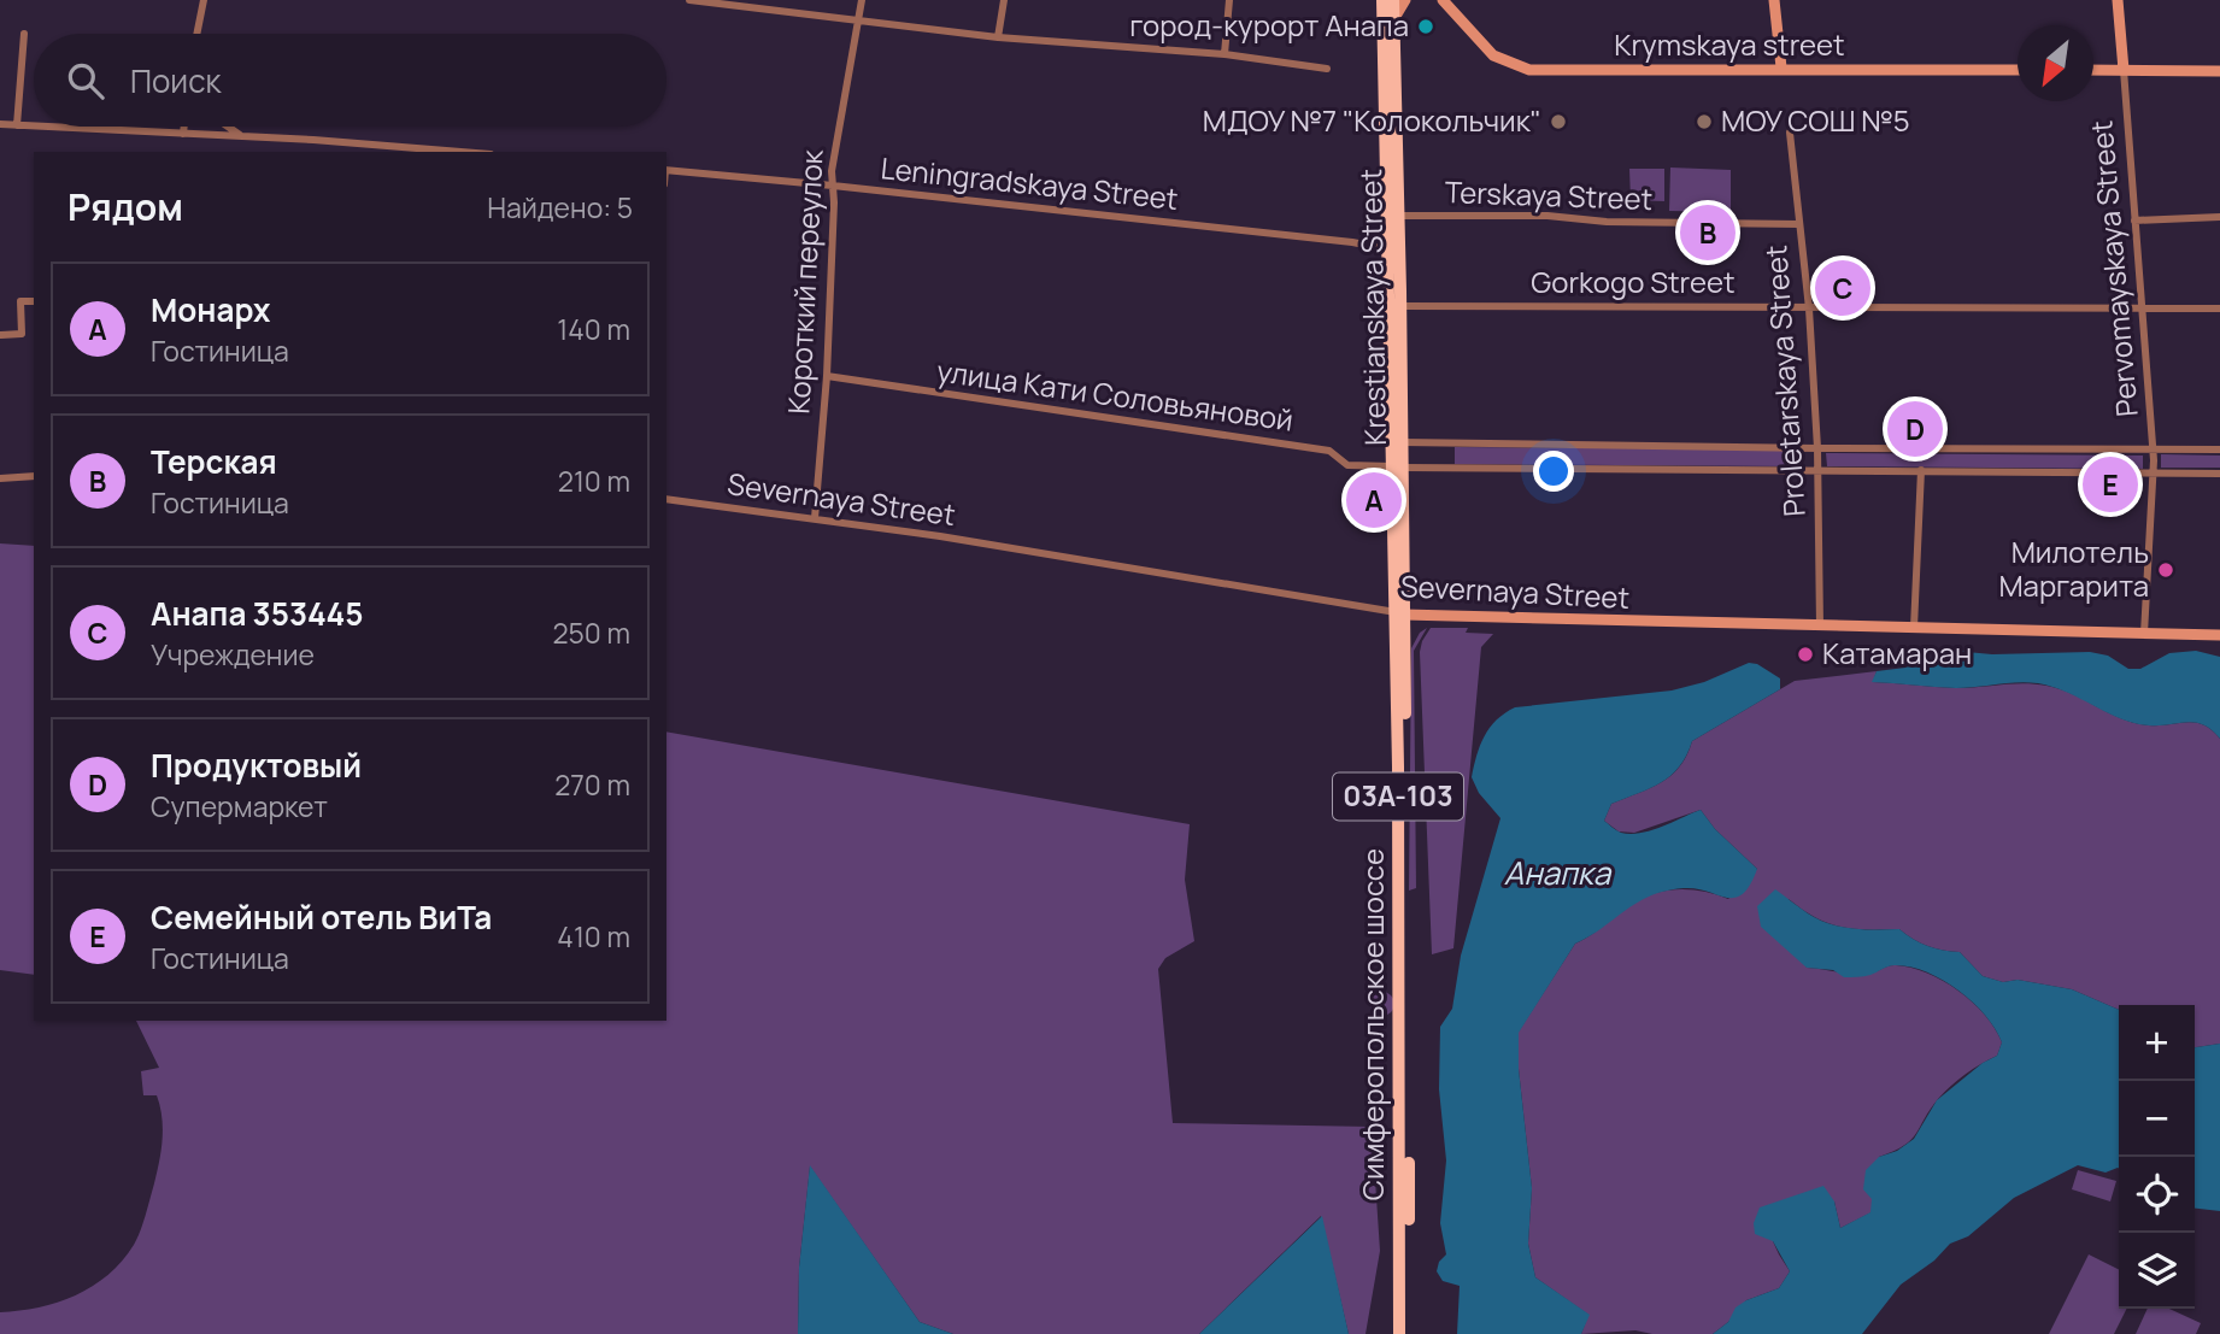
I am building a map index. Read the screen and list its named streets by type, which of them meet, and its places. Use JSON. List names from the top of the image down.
{
  "streets": {
    "main road": ["Krestianskaya Street", "03А-103", "Симферопольское шоссе"],
    "street": [
      "Krymskaya street",
      "Leningradskaya Street",
      "Terskaya Street",
      "Pervomayskaya Street",
      "Короткий переулок",
      "Gorkogo Street",
      "Proletarskaya Street",
      "улица Кати Соловьяновой",
      "Severnaya Street"
    ]
  },
  "crossings": [
    ["Leningradskaya Street", "Короткий переулок"],
    ["Leningradskaya Street", "Krestianskaya Street"],
    ["Terskaya Street", "Krestianskaya Street"],
    ["Terskaya Street", "Proletarskaya Street"],
    ["Pervomayskaya Street", "Gorkogo Street"],
    ["Pervomayskaya Street", "улица Кати Соловьяновой"],
    ["Pervomayskaya Street", "Severnaya Street"],
    ["Короткий переулок", "улица Кати Соловьяновой"],
    ["Короткий переулок", "Severnaya Street"],
    ["Gorkogo Street", "Krestianskaya Street"],
    ["Gorkogo Street", "Proletarskaya Street"],
    ["Krestianskaya Street", "улица Кати Соловьяновой"],
    ["Krestianskaya Street", "Severnaya Street"],
    ["Krestianskaya Street", "Симферопольское шоссе"],
    ["Proletarskaya Street", "улица Кати Соловьяновой"],
    ["Proletarskaya Street", "Severnaya Street"],
    ["Severnaya Street", "Симферопольское шоссе"]
  ],
  "water": ["Анапка"],
  "places": [
    "город-курорт Анапа",
    "МДОУ №7 \"Колокольчик\"",
    "МОУ СОШ №5",
    "Милотель Маргарита",
    "Катамаран"
  ],
  "north": "bottom left",
  "page": {
    "search": "Поиск",
    "heading": ["Рядом", "Найдено: 5"],
    "pins": [
      "B",
      "C",
      "D",
      "E",
      "A"
    ],
    "list": [
      {
        "mark": "A",
        "name": "Монарх",
        "note": "Гостиница",
        "value": "140 m"
      },
      {
        "mark": "B",
        "name": "Терская",
        "note": "Гостиница",
        "value": "210 m"
      },
      {
        "mark": "C",
        "name": "Анапа 353445",
        "note": "Учреждение",
        "value": "250 m"
      },
      {
        "mark": "D",
        "name": "Продуктовый",
        "note": "Супермаркет",
        "value": "270 m"
      },
      {
        "mark": "E",
        "name": "Семейный отель ВиТа",
        "note": "Гостиница",
        "value": "410 m"
      }
    ],
    "map_buttons": ["+", "−"]
  }
}
